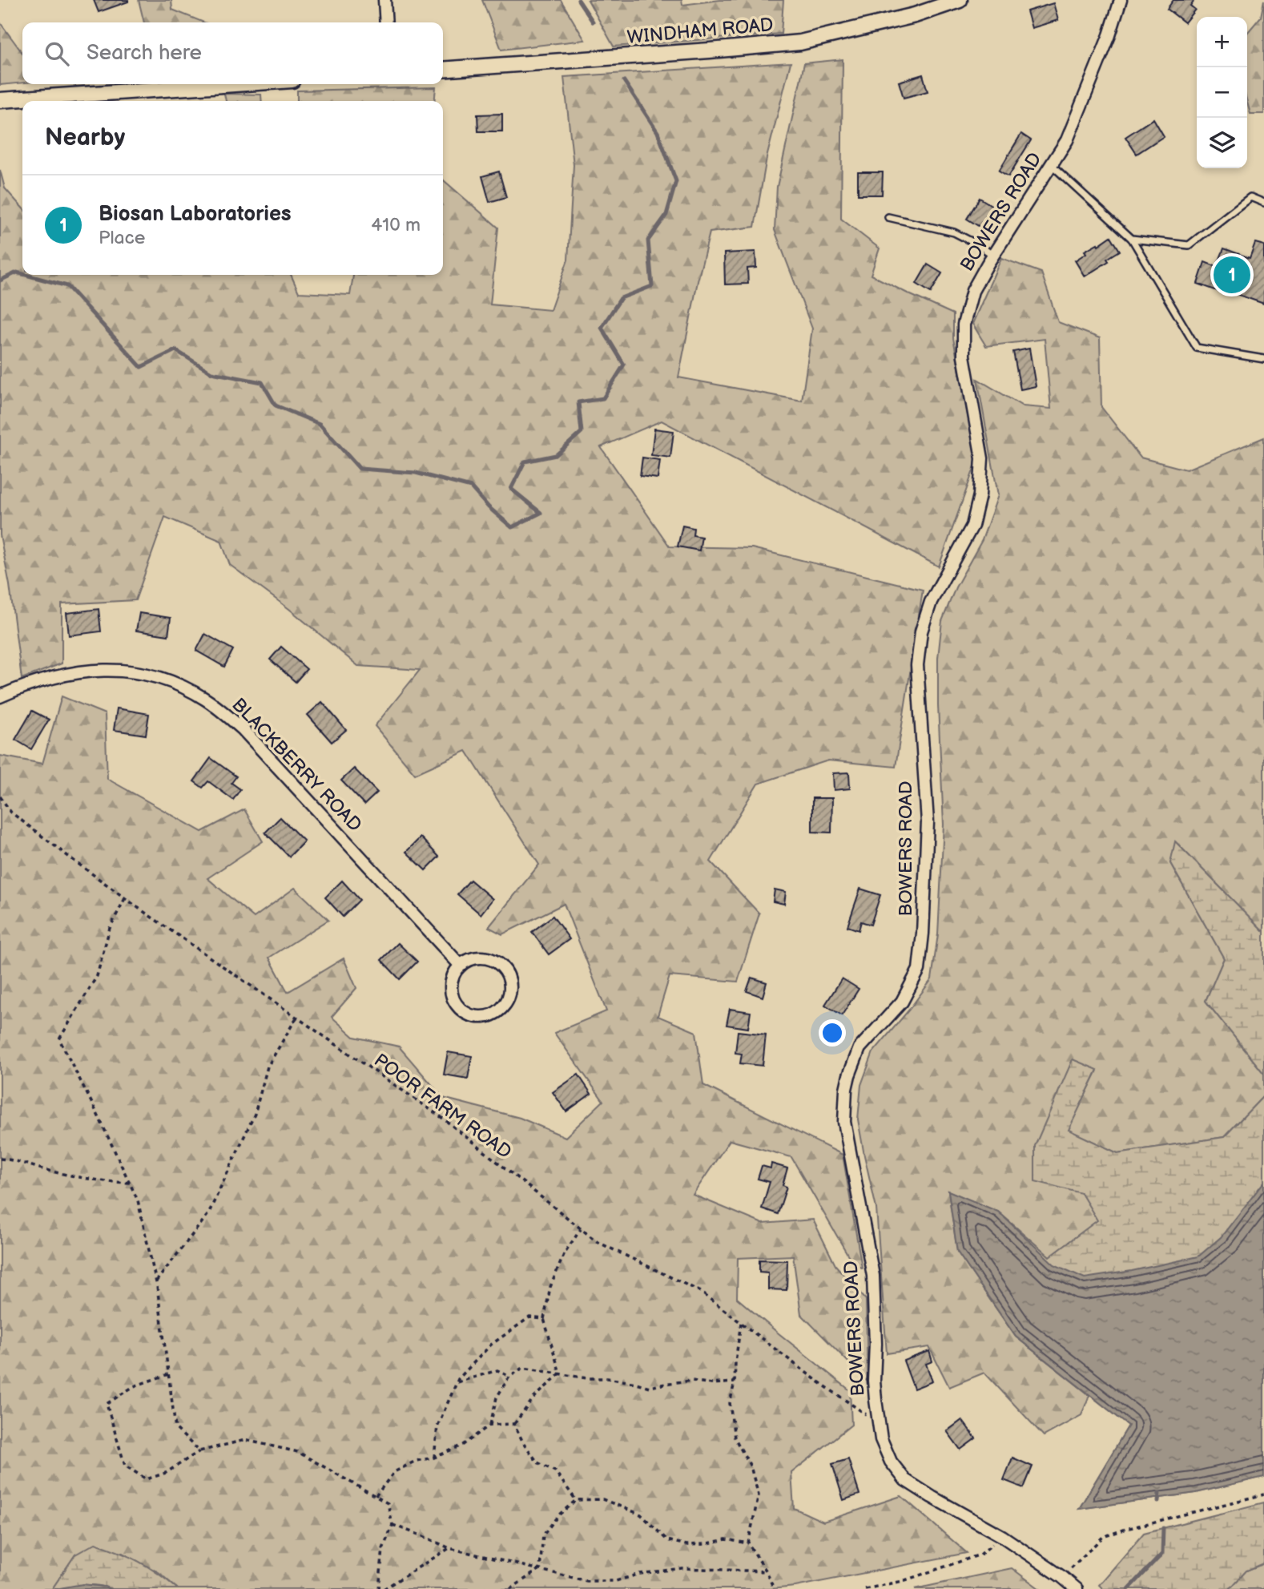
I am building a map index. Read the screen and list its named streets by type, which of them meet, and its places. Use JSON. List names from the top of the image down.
{
  "streets": {
    "street": ["WINDHAM ROAD", "BOWERS ROAD", "BLACKBERRY ROAD"],
    "path": ["POOR FARM ROAD"]
  },
  "crossings": [
    ["BOWERS ROAD", "POOR FARM ROAD"]
  ],
  "page": {
    "map_buttons": ["+", "−"],
    "search": "Search here",
    "heading": "Nearby",
    "list": [
      {
        "mark": "1",
        "name": "Biosan Laboratories",
        "note": "Place",
        "value": "410 m"
      }
    ],
    "pins": "1"
  }
}
